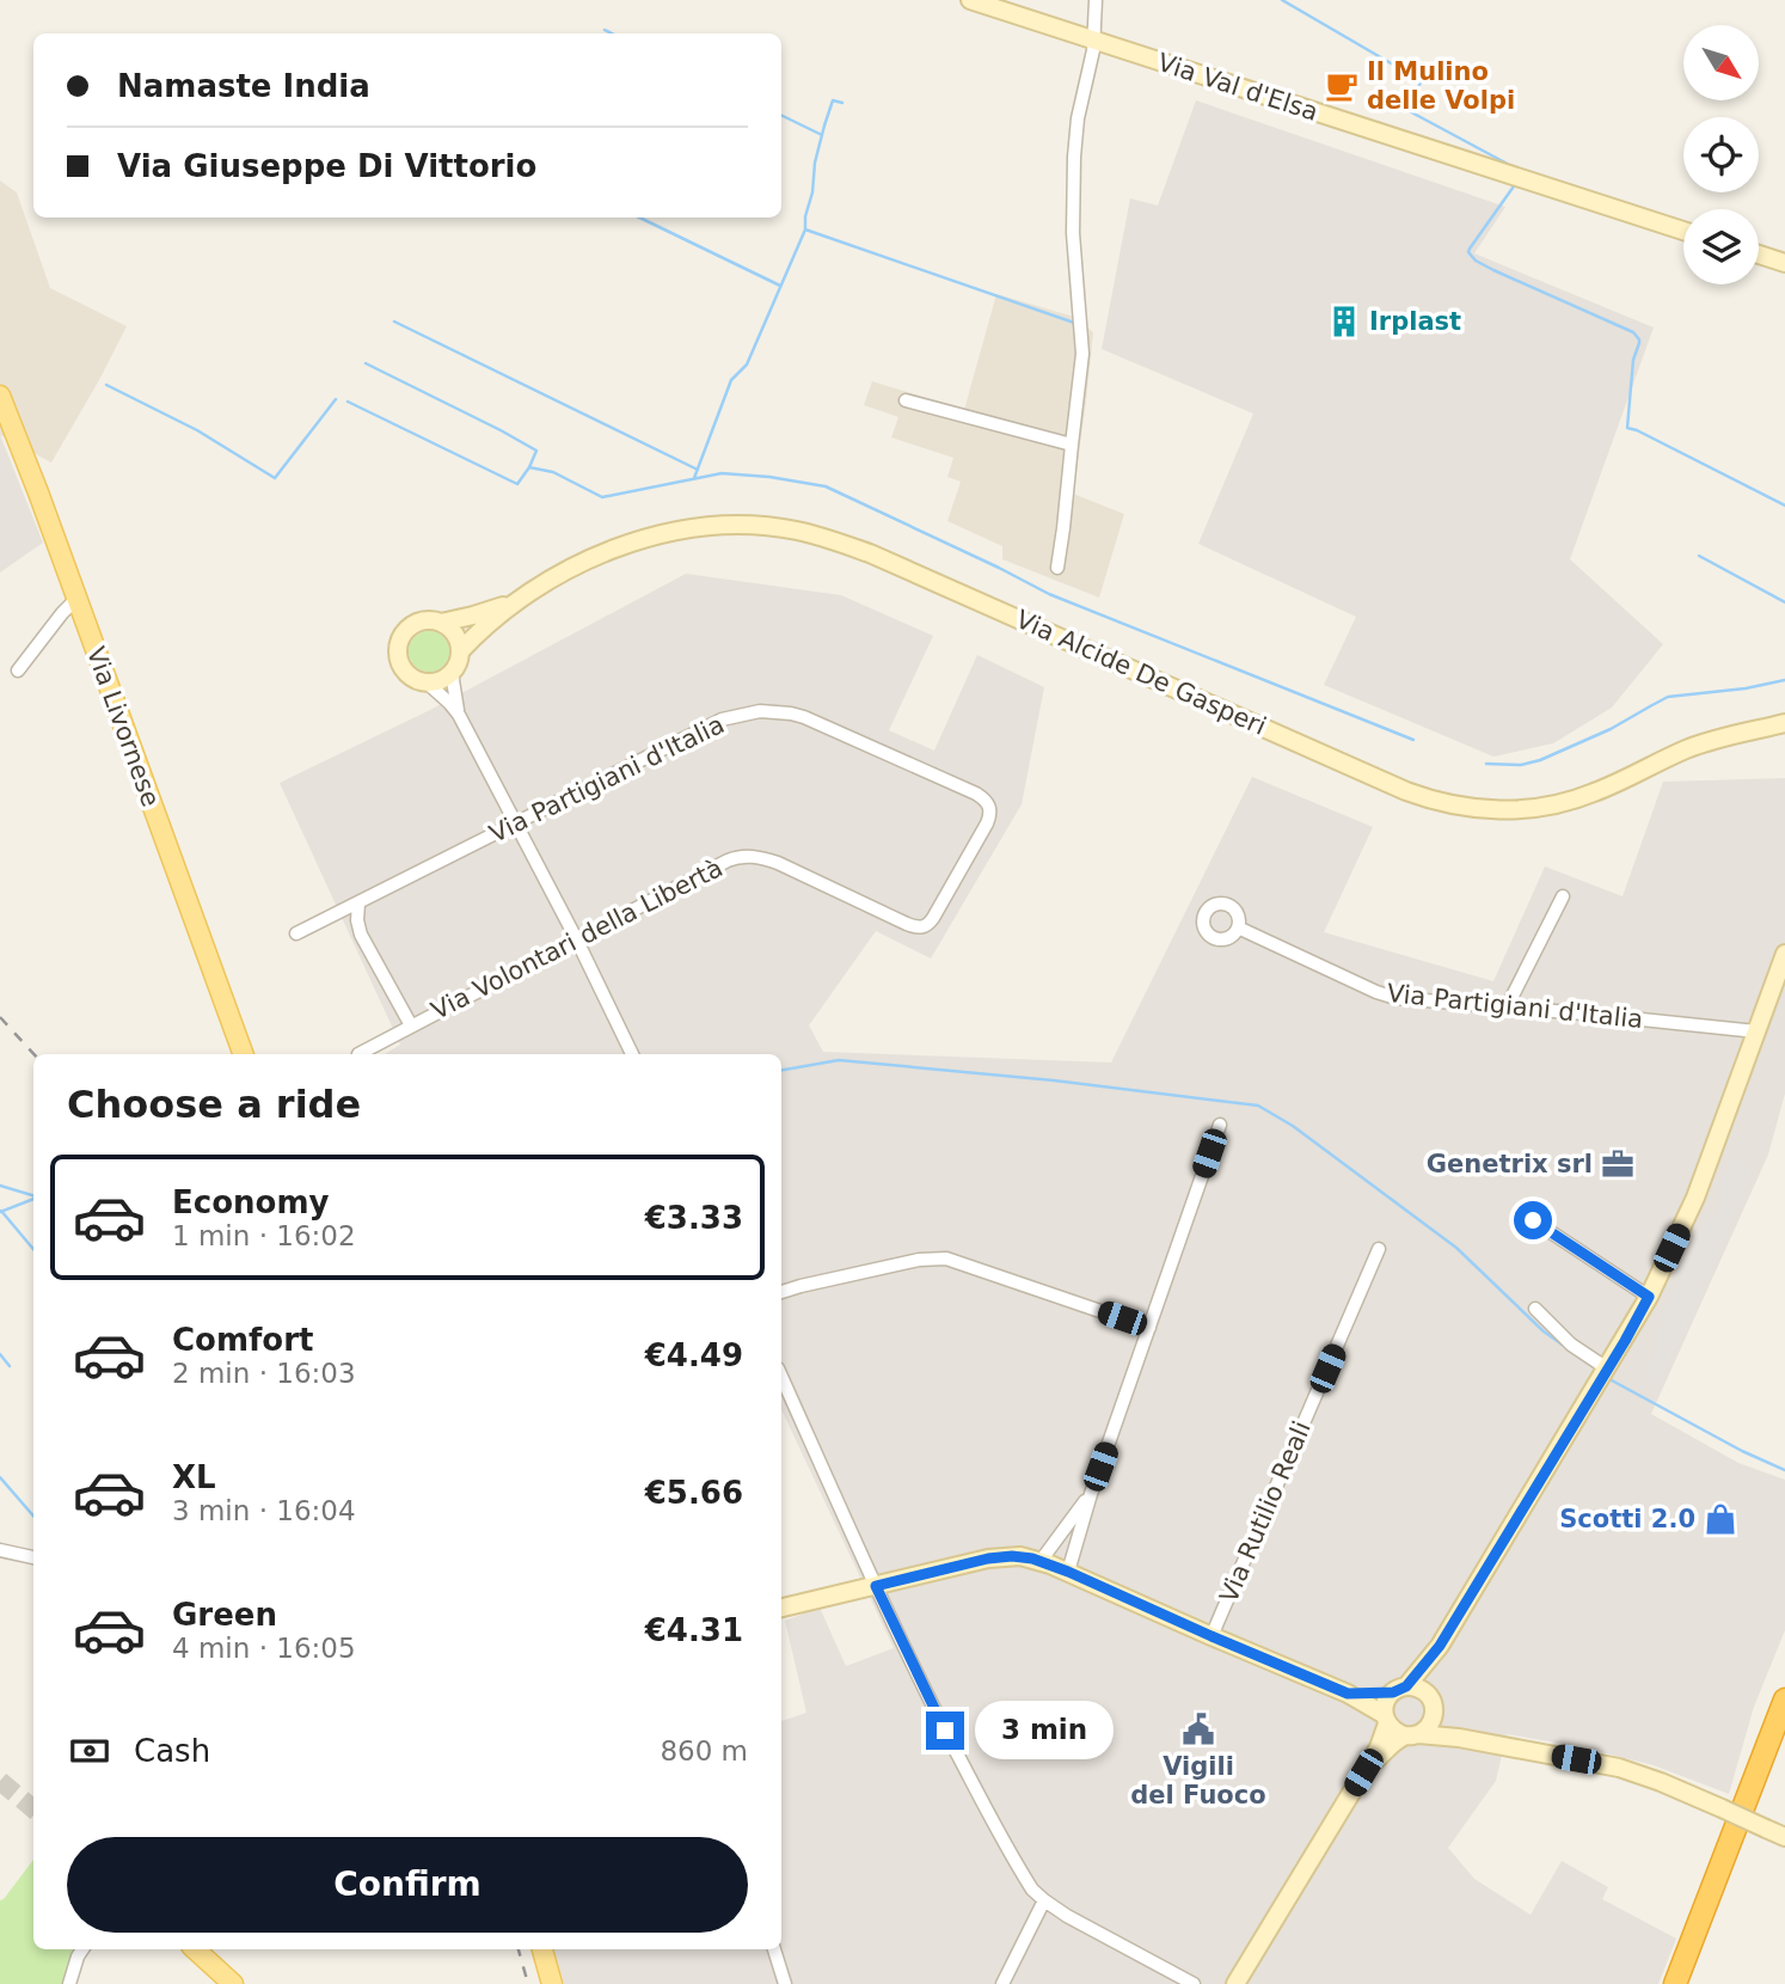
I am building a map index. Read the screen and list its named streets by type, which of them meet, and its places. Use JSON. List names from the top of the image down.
{
  "streets": {
    "main road": ["Via Livornese"],
    "street": [
      "Via Val d'Elsa",
      "Via Alcide De Gasperi",
      "Via Partigiani d'Italia",
      "Via Volontari della Libertà",
      "Via Rutilio Reali"
    ]
  },
  "crossings": [
    ["Via Partigiani d'Italia", "Via Volontari della Libertà"]
  ],
  "places": {
    "cafe": ["Il Mulino delle Volpi"],
    "building": ["Irplast"],
    "office": ["Genetrix srl"],
    "shop": ["Scotti 2.0"],
    "public building": ["Vigili del Fuoco"]
  },
  "north": "bottom right",
  "page": {
    "banner": ["Namaste India", "Via Giuseppe Di Vittorio"],
    "heading": "Choose a ride",
    "list": [
      {
        "name": "Economy",
        "note": "1 min · 16:02",
        "value": "€3.33"
      },
      {
        "name": "Comfort",
        "note": "2 min · 16:03",
        "value": "€4.49"
      },
      {
        "name": "XL",
        "note": "3 min · 16:04",
        "value": "€5.66"
      },
      {
        "name": "Green",
        "note": "4 min · 16:05",
        "value": "€4.31"
      }
    ],
    "bubble": "3 min",
    "pay": ["Cash", "860 m"],
    "buttons": "Confirm"
  }
}
